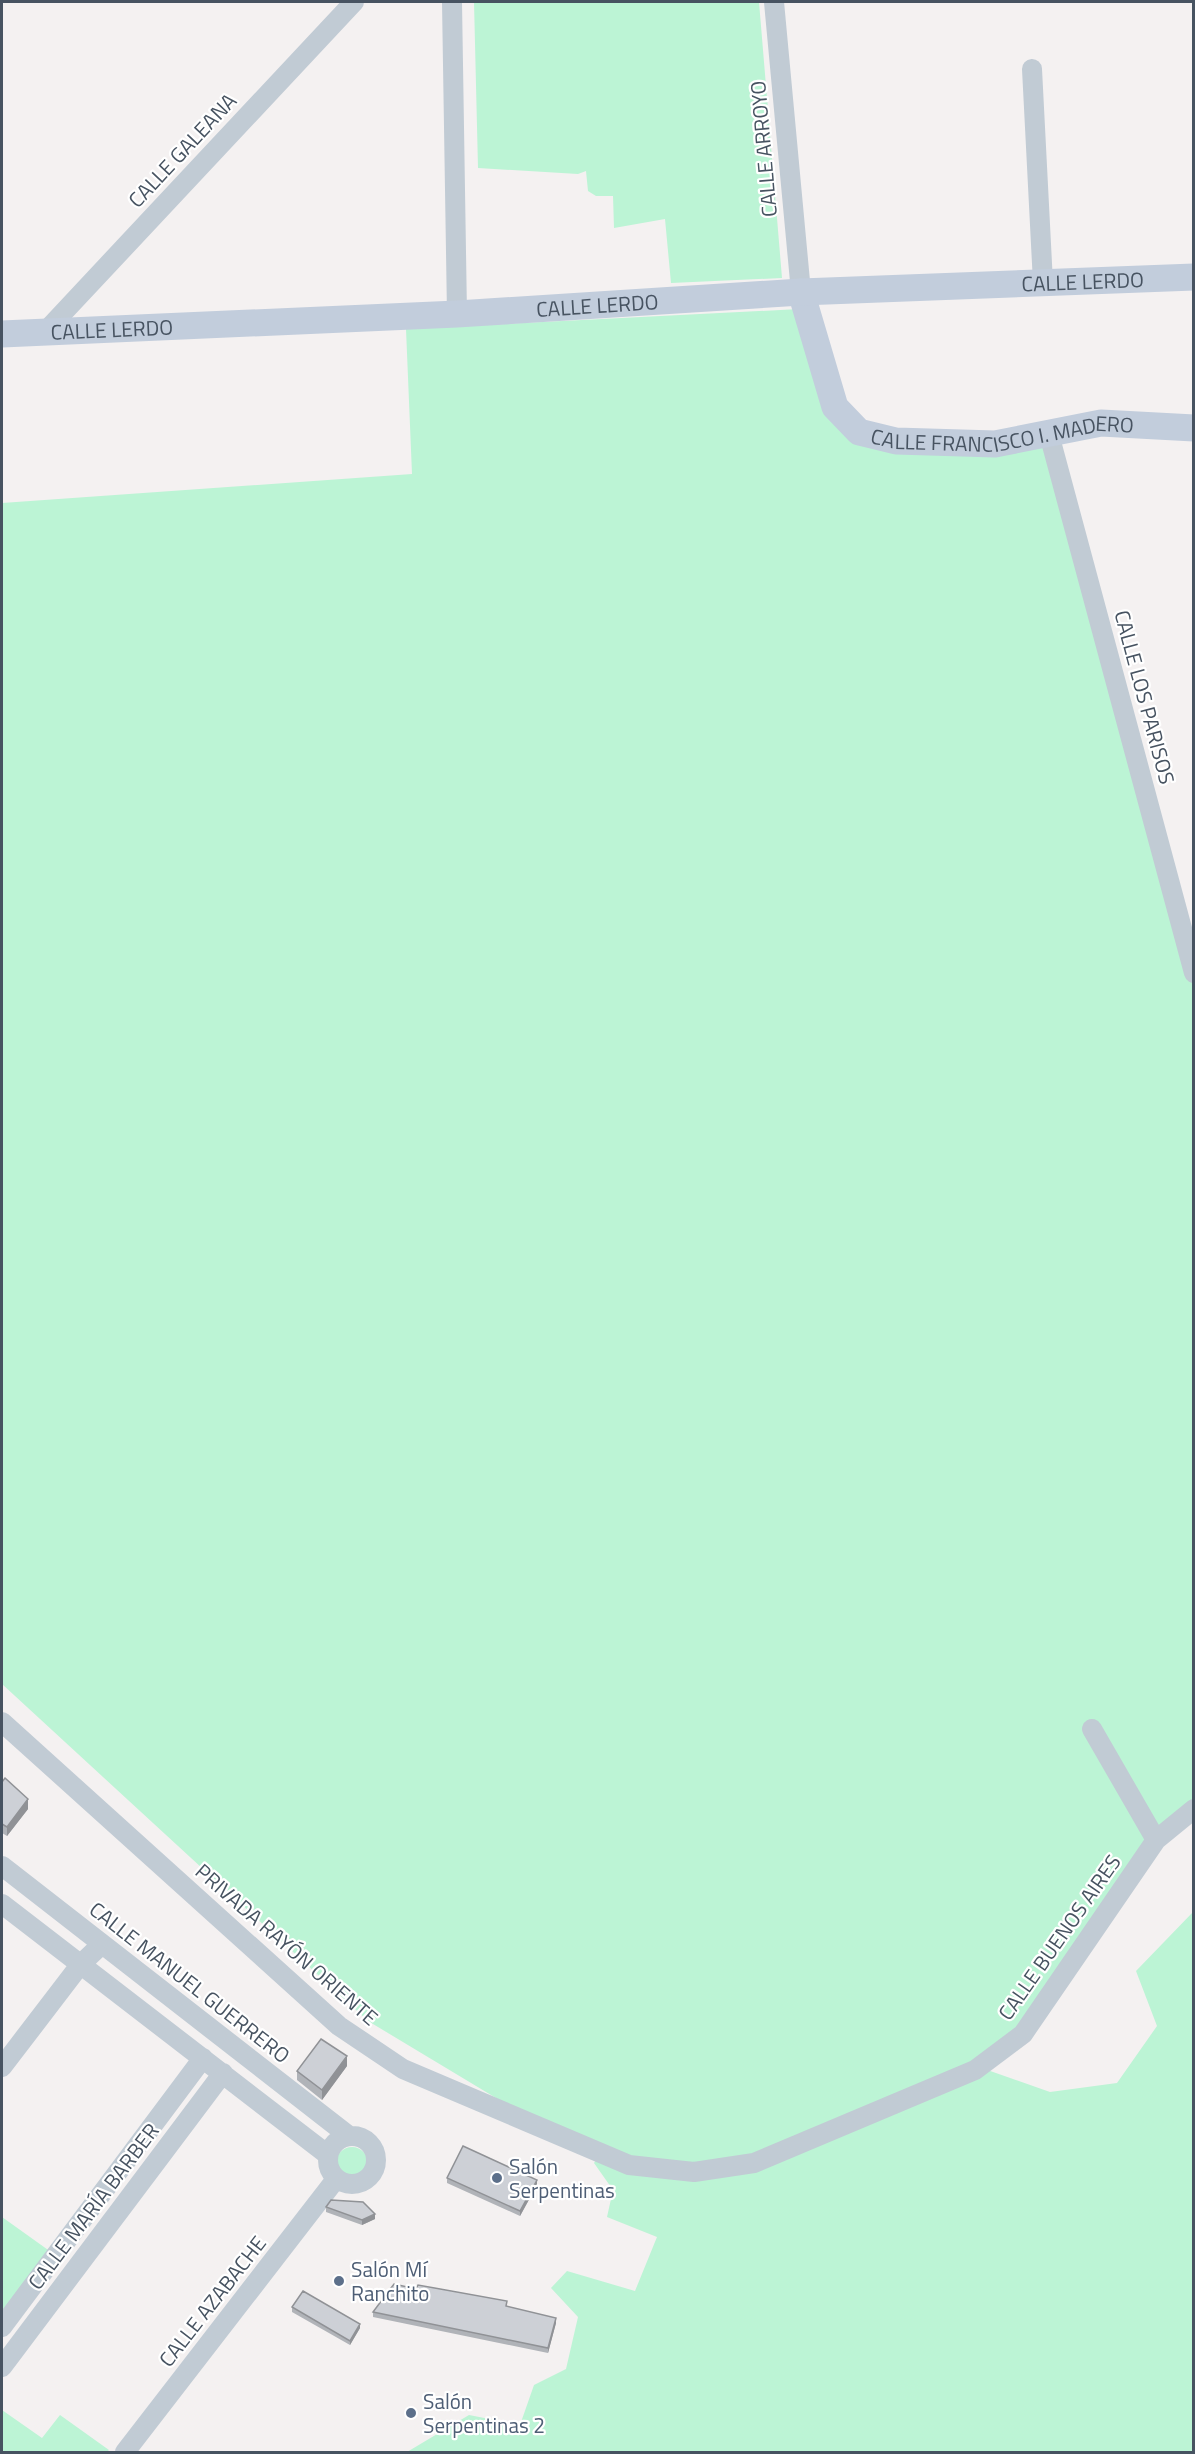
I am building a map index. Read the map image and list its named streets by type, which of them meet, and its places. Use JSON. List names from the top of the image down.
{
  "streets": {
    "street": [
      "CALLE ARROYO",
      "CALLE GALEANA",
      "CALLE LERDO",
      "CALLE FRANCISCO I. MADERO",
      "CALLE LOS PARISOS",
      "CALLE BUENOS AIRES",
      "PRIVADA RAYÓN ORIENTE",
      "CALLE MANUEL GUERRERO",
      "CALLE MARÍA BARBER",
      "CALLE AZABACHE"
    ]
  },
  "crossings": [
    ["CALLE ARROYO", "CALLE LERDO"],
    ["CALLE ARROYO", "CALLE FRANCISCO I. MADERO"],
    ["CALLE GALEANA", "CALLE LERDO"],
    ["CALLE LERDO", "CALLE FRANCISCO I. MADERO"],
    ["CALLE FRANCISCO I. MADERO", "CALLE LOS PARISOS"],
    ["CALLE BUENOS AIRES", "PRIVADA RAYÓN ORIENTE"],
    ["CALLE MANUEL GUERRERO", "CALLE AZABACHE"]
  ],
  "places": ["Salón Serpentinas", "Salón Mí Ranchito", "Salón Serpentinas 2"]
}
